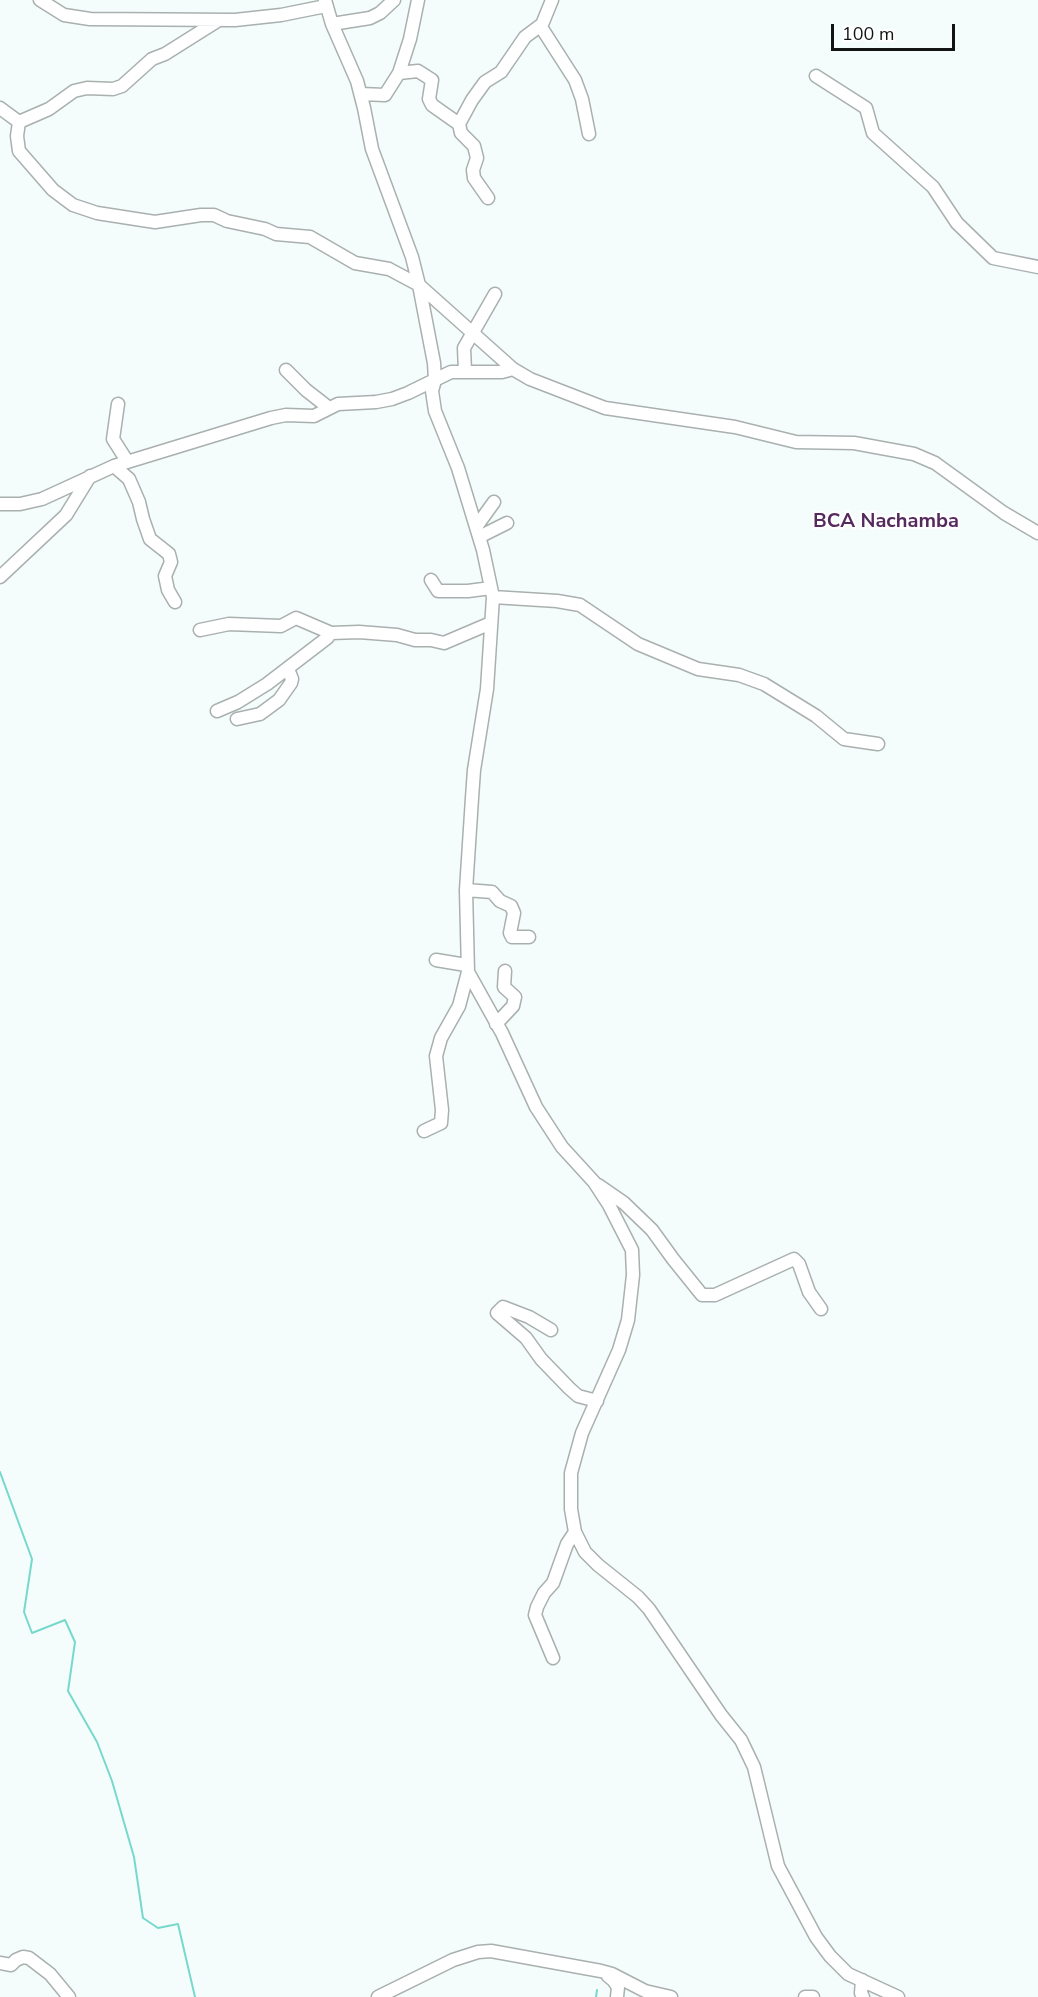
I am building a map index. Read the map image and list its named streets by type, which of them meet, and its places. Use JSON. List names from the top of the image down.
{
  "districts": ["BCA Nachamba"],
  "scale_bar": "100 m"
}
